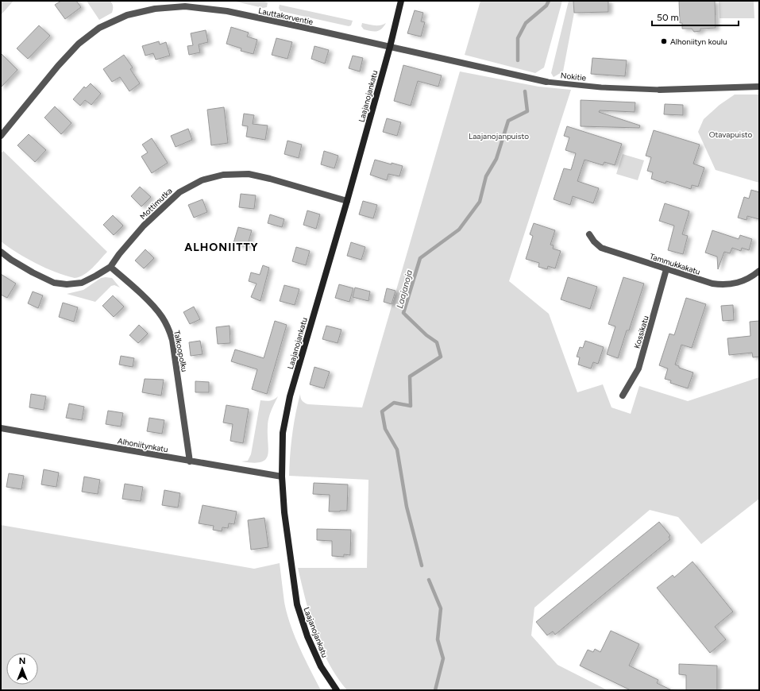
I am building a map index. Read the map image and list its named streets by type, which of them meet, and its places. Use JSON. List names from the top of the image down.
{
  "streets": {
    "street": [
      "Lauttakorventie",
      "Nokitie",
      "Laajanojankatu",
      "Mottimutka",
      "Tammukkakatu",
      "Kossikatu",
      "Talkoopolku",
      "Alhoniitynkatu"
    ]
  },
  "crossings": [
    ["Lauttakorventie", "Nokitie"],
    ["Lauttakorventie", "Laajanojankatu"],
    ["Nokitie", "Laajanojankatu"],
    ["Laajanojankatu", "Mottimutka"],
    ["Laajanojankatu", "Alhoniitynkatu"],
    ["Mottimutka", "Talkoopolku"],
    ["Tammukkakatu", "Kossikatu"],
    ["Talkoopolku", "Alhoniitynkatu"]
  ],
  "districts": ["ALHONIITTY"],
  "water": ["Laajanoja"],
  "parks": ["Otavapuisto", "Laajanojanpuisto"],
  "places": ["Alhoniityn koulu"],
  "scale_bar": "50 m",
  "north": "top"
}
